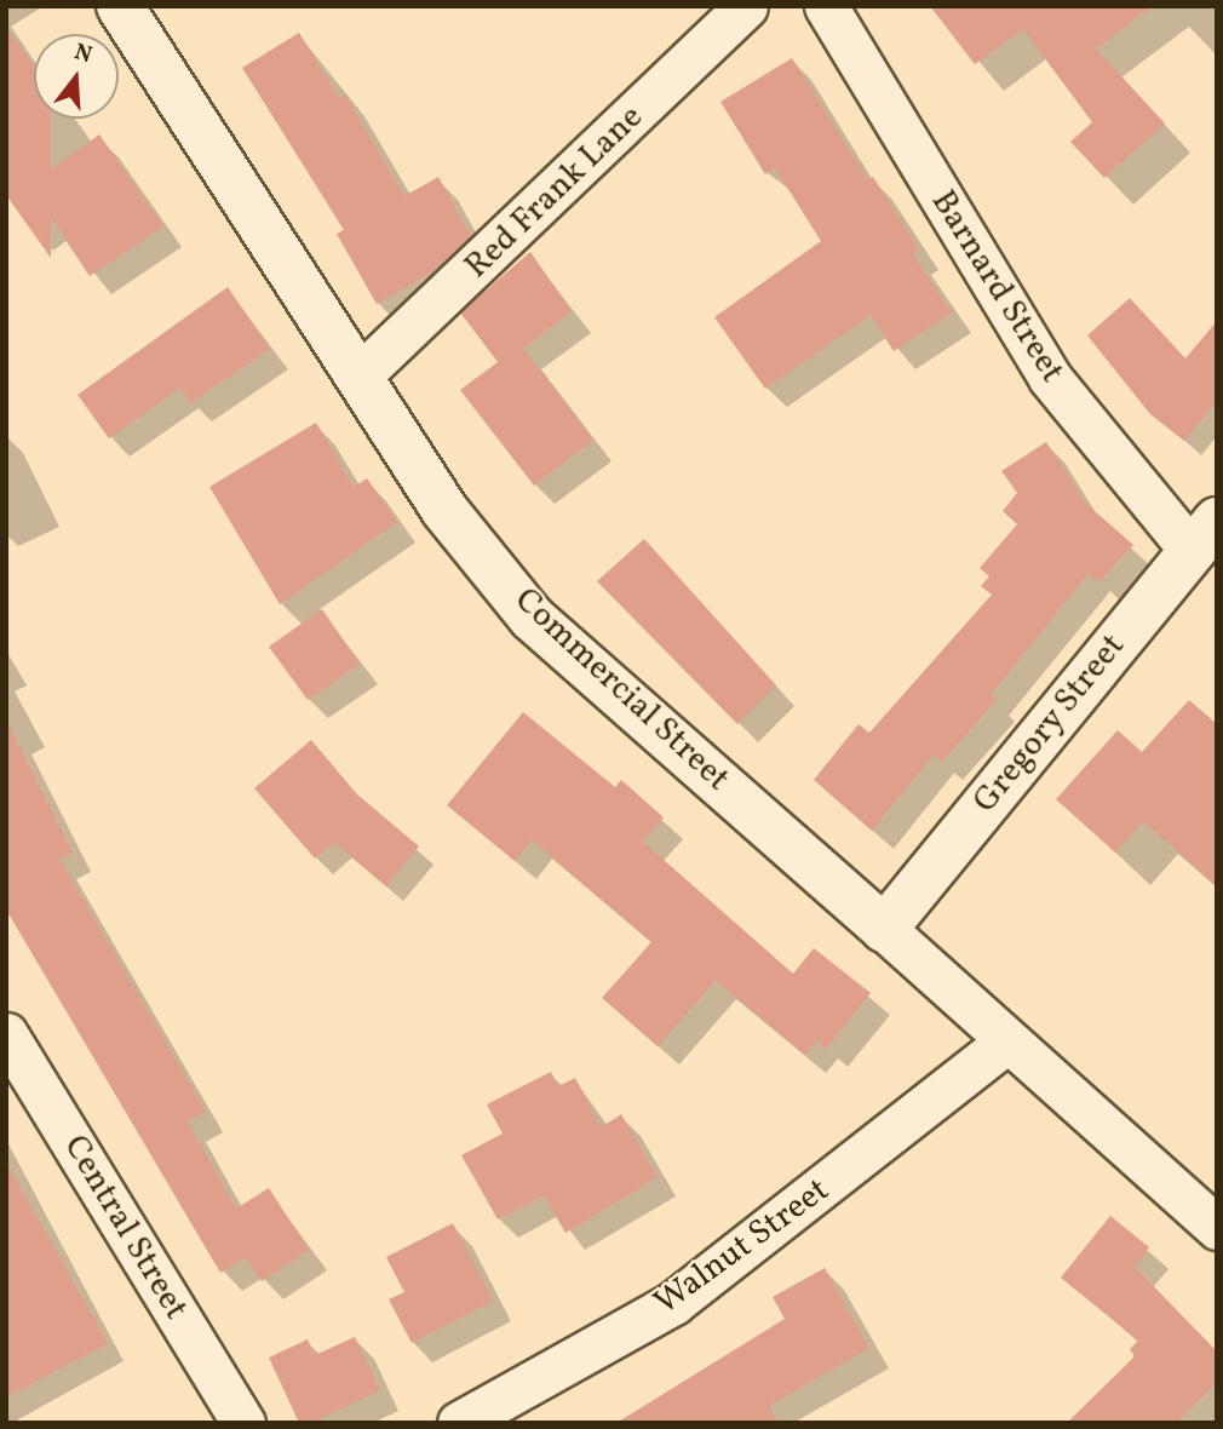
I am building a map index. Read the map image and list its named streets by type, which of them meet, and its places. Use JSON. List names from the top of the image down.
{
  "streets": {
    "street": [
      "Red Frank Lane",
      "Barnard Street",
      "Commercial Street",
      "Gregory Street",
      "Central Street",
      "Walnut Street"
    ]
  },
  "crossings": [
    ["Red Frank Lane", "Commercial Street"],
    ["Barnard Street", "Gregory Street"],
    ["Commercial Street", "Gregory Street"],
    ["Commercial Street", "Walnut Street"]
  ],
  "north": "top"
}
